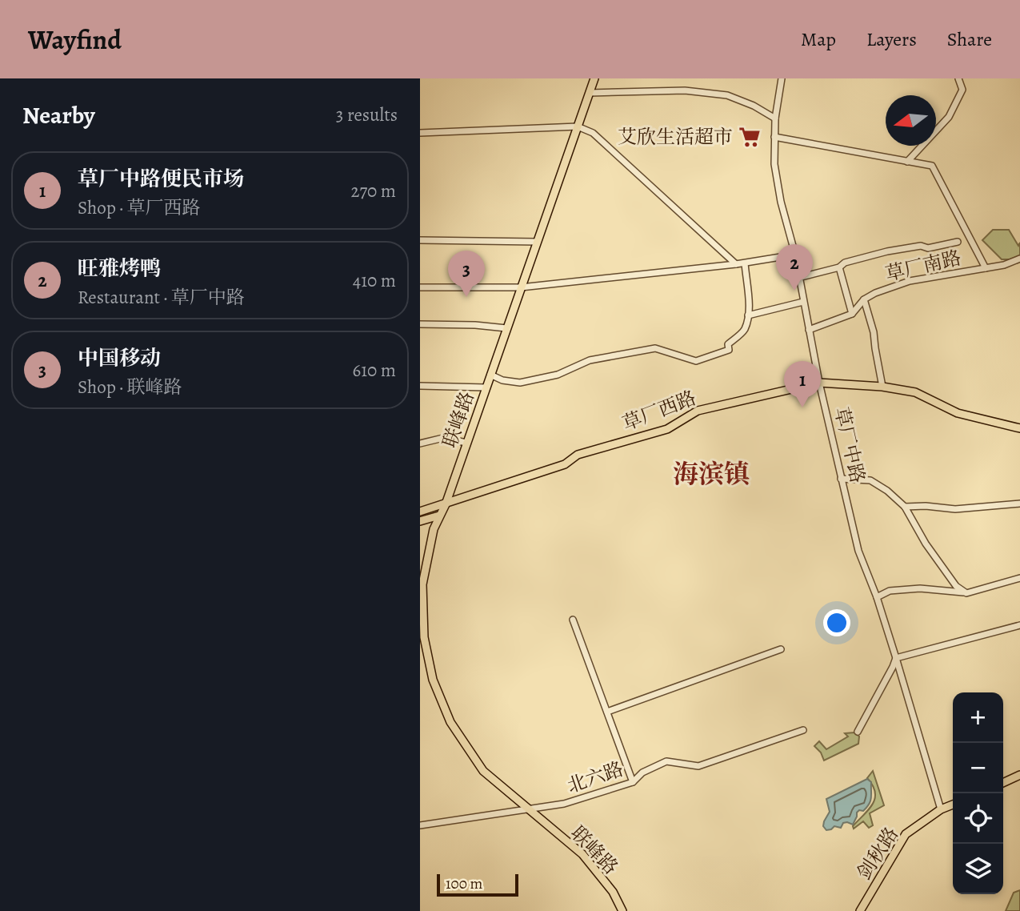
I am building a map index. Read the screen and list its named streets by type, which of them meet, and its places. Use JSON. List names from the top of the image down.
{
  "streets": {
    "main road": ["草厂西路", "联峰路", "剑秋路"],
    "street": ["草厂南路", "草厂中路", "北六路"]
  },
  "crossings": [
    ["草厂南路", "草厂中路"],
    ["草厂西路", "联峰路"],
    ["草厂西路", "草厂中路"],
    ["联峰路", "北六路"],
    ["草厂中路", "剑秋路"]
  ],
  "districts": ["海滨镇"],
  "places": {
    "supermarket": ["艾欣生活超市"]
  },
  "scale_bar": "100 m",
  "north": "left",
  "page": {
    "header": "Wayfind",
    "nav": ["Map", "Layers", "Share"],
    "heading": ["Nearby", "3 results"],
    "list": [
      {
        "mark": "1",
        "name": "草厂中路便民市场",
        "note": "Shop · 草厂西路",
        "value": "270 m"
      },
      {
        "mark": "2",
        "name": "旺雅烤鸭",
        "note": "Restaurant · 草厂中路",
        "value": "410 m"
      },
      {
        "mark": "3",
        "name": "中国移动",
        "note": "Shop · 联峰路",
        "value": "610 m"
      }
    ],
    "pins": ["2", "3", "1"],
    "map_buttons": ["+", "−"],
    "scale": "100 m"
  }
}
